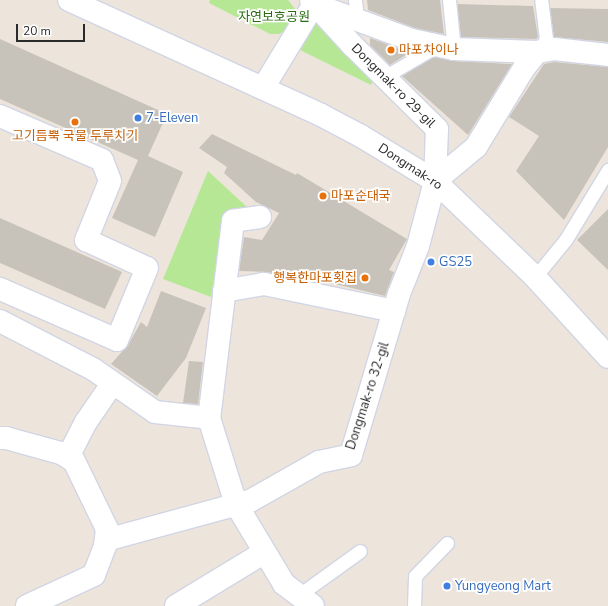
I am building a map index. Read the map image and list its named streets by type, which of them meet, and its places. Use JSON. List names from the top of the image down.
{
  "streets": {
    "street": ["Dongmak-ro 29-gil", "Dongmak-ro", "Dongmak-ro 32-gil"]
  },
  "crossings": [
    ["Dongmak-ro 29-gil", "Dongmak-ro"],
    ["Dongmak-ro 29-gil", "Dongmak-ro 32-gil"],
    ["Dongmak-ro", "Dongmak-ro 32-gil"]
  ],
  "parks": ["자연보호공원"],
  "places": [
    "마포차이나",
    "7-Eleven",
    "고기듬뿍 국물 두루치기",
    "마포순대국",
    "GS25",
    "행복한마포횟집",
    "Yungyeong Mart"
  ],
  "scale_bar": "20 m"
}
